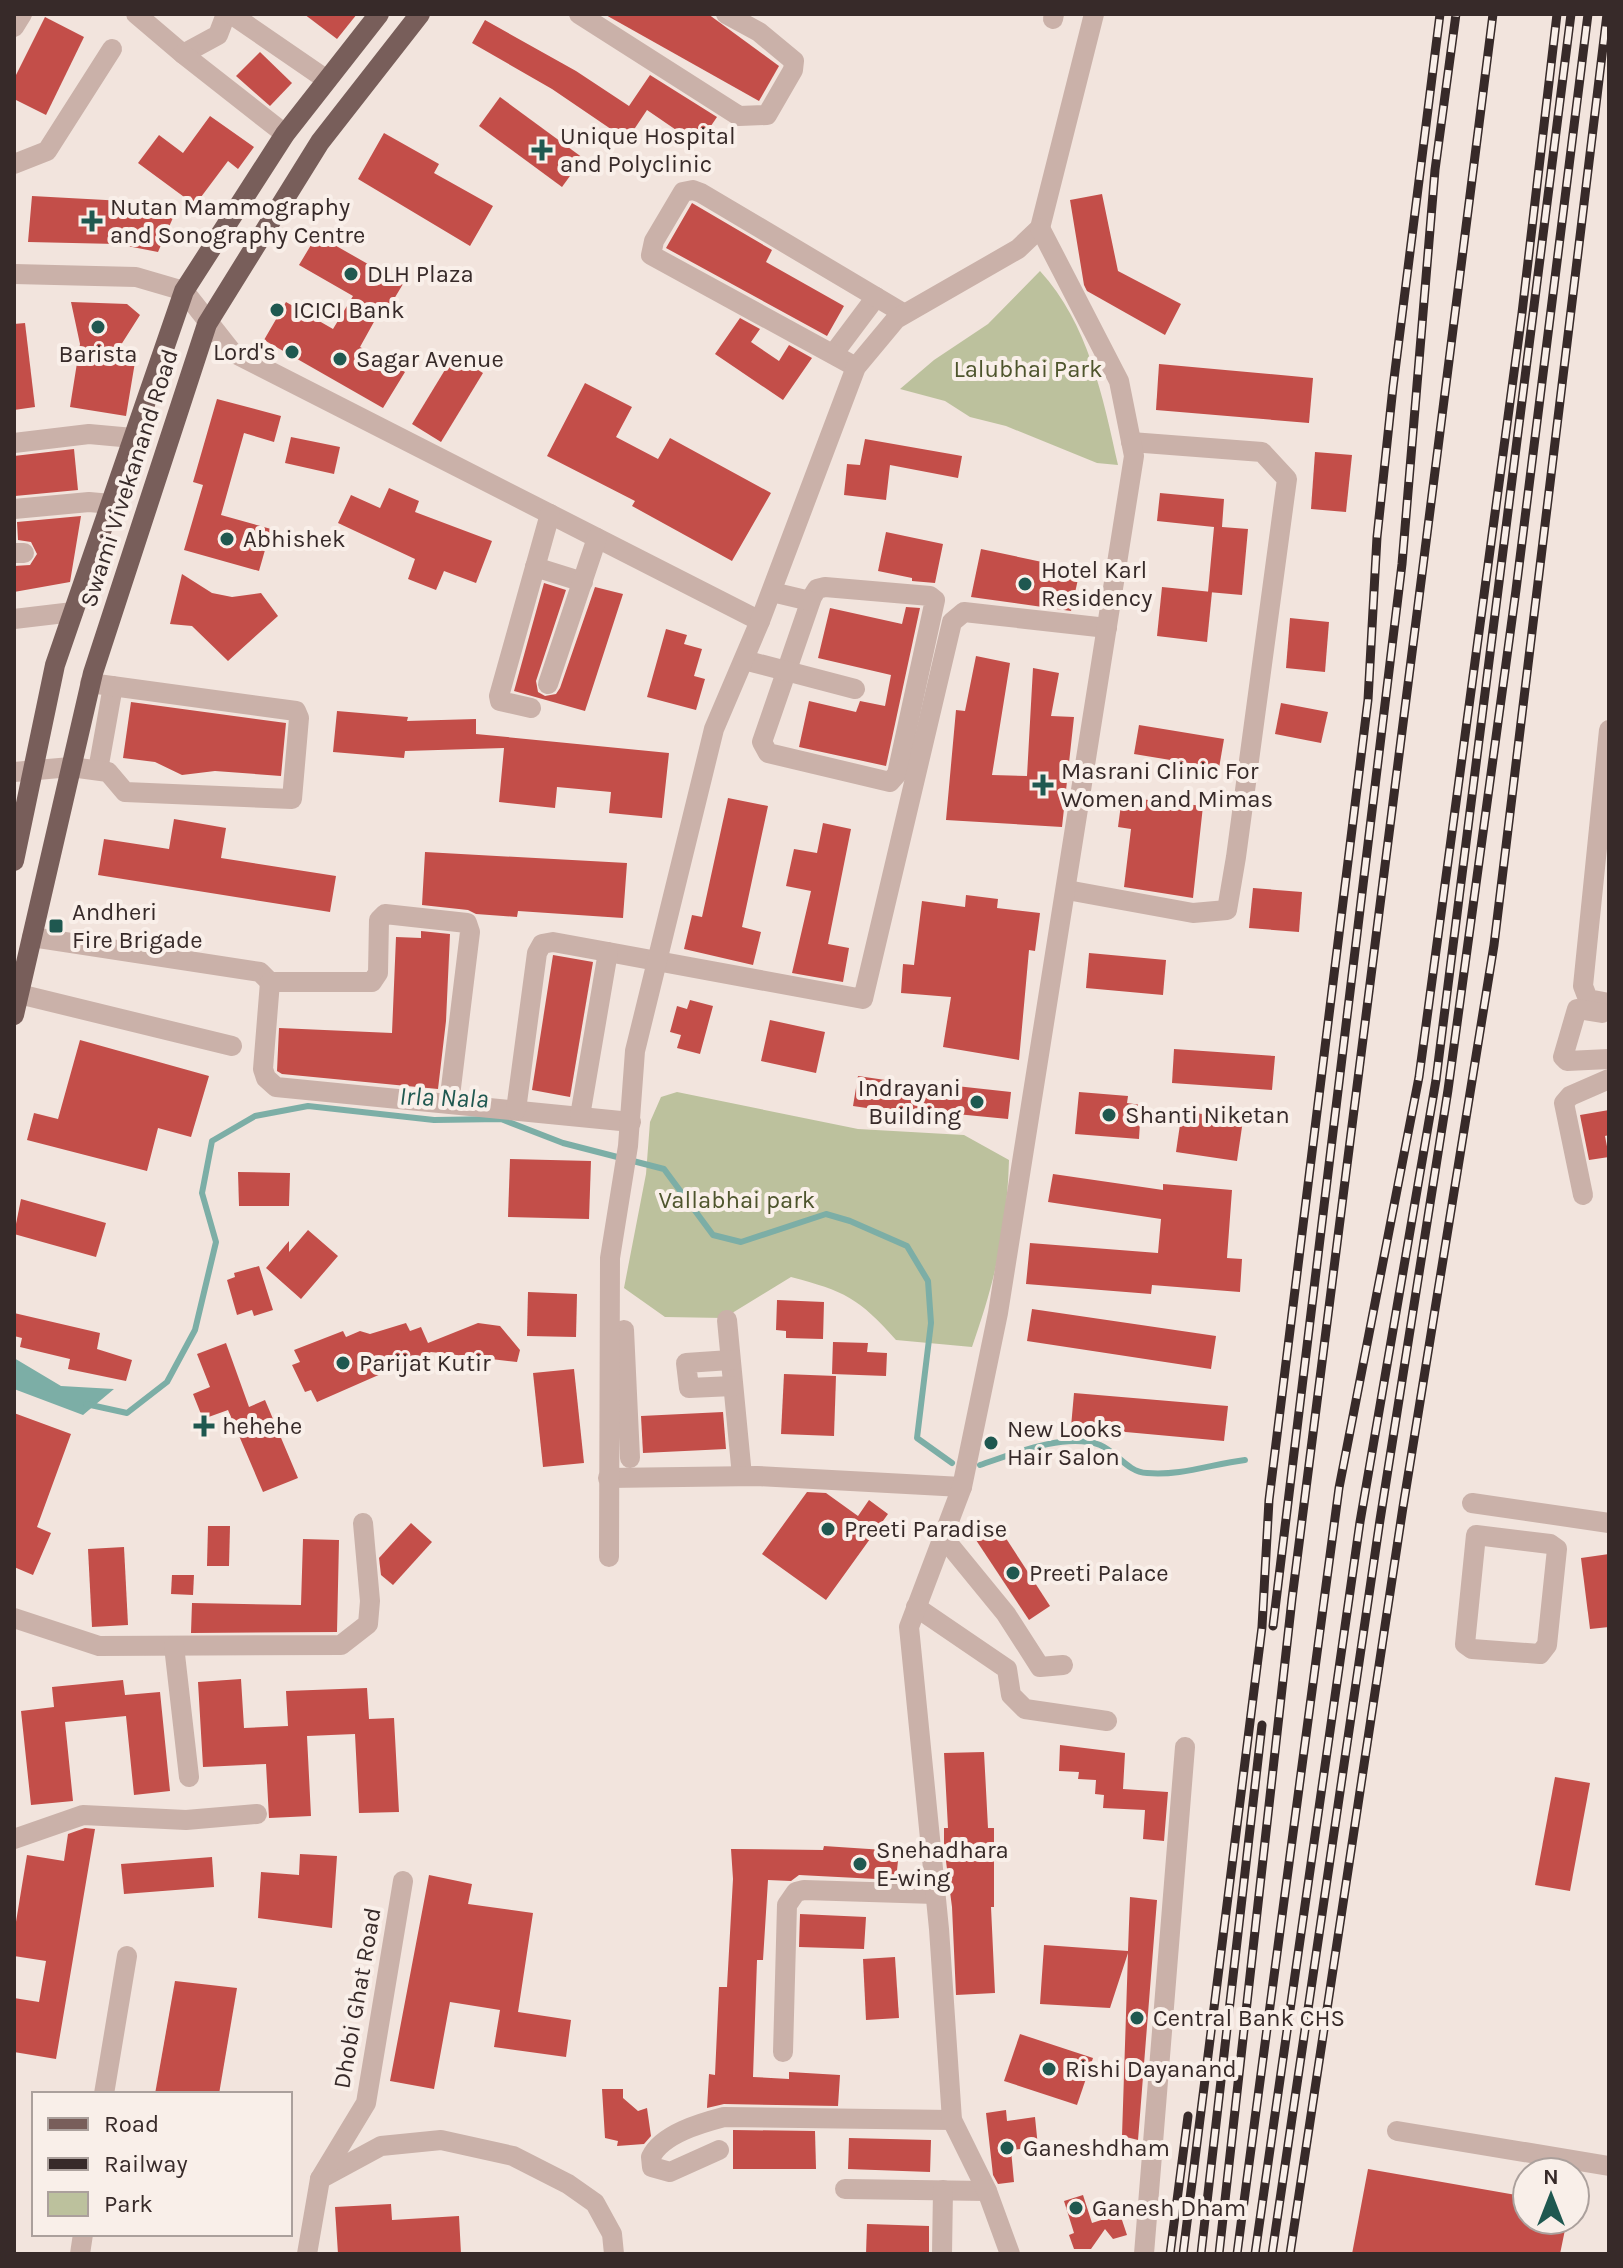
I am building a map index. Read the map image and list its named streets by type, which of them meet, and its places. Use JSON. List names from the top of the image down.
{
  "streets": {
    "main road": ["Swami Vivekanand Road"],
    "street": ["Dhobi Ghat Road"]
  },
  "water": ["Irla Nala"],
  "parks": ["Lalubhai Park", "Vallabhai park"],
  "places": {
    "health": [
      "Unique Hospital and Polyclinic",
      "Nutan Mammography and Sonography Centre",
      "Masrani Clinic For Women and Mimas",
      "hehehe"
    ],
    "other": [
      "DLH Plaza",
      "ICICI Bank",
      "Barista",
      "Lord's",
      "Sagar Avenue",
      "Abhishek",
      "Hotel Karl Residency",
      "Indrayani Building",
      "Shanti Niketan",
      "Parijat Kutir",
      "New Looks Hair Salon",
      "Preeti Paradise",
      "Preeti Palace",
      "Snehadhara E-wing",
      "Central Bank CHS",
      "Rishi Dayanand",
      "Ganeshdham",
      "Ganesh Dham"
    ],
    "transit": ["Andheri Fire Brigade"]
  },
  "legend": ["Road", "Railway", "Park"],
  "north": "top"
}
